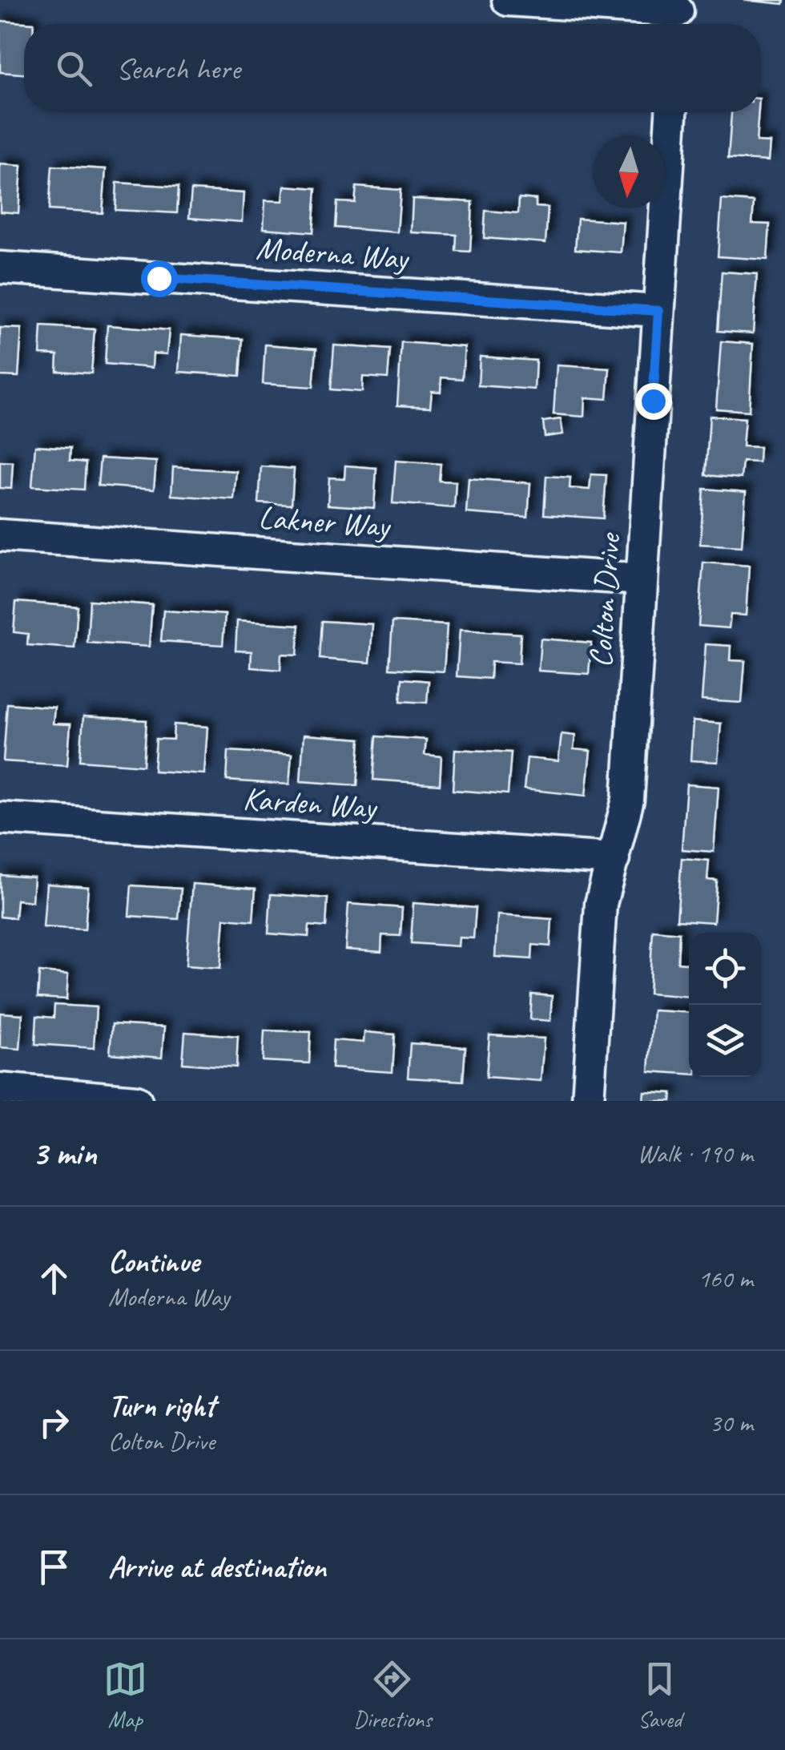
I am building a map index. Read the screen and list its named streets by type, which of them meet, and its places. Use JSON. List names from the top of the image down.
{
  "streets": {
    "street": [
      "Moderna Way",
      "Lakner Way",
      "Colton Drive",
      "Karden Way"
    ]
  },
  "crossings": [
    ["Moderna Way", "Colton Drive"],
    ["Lakner Way", "Colton Drive"],
    ["Colton Drive", "Karden Way"]
  ],
  "north": "bottom",
  "page": {
    "search": "Search here",
    "heading": ["3 min", "Walk · 190 m"],
    "list": [
      ["Continue", "Moderna Way", "160 m"],
      ["Turn right", "Colton Drive", "30 m"],
      "Arrive at destination"
    ],
    "nav": ["Map", "Directions", "Saved"]
  }
}
